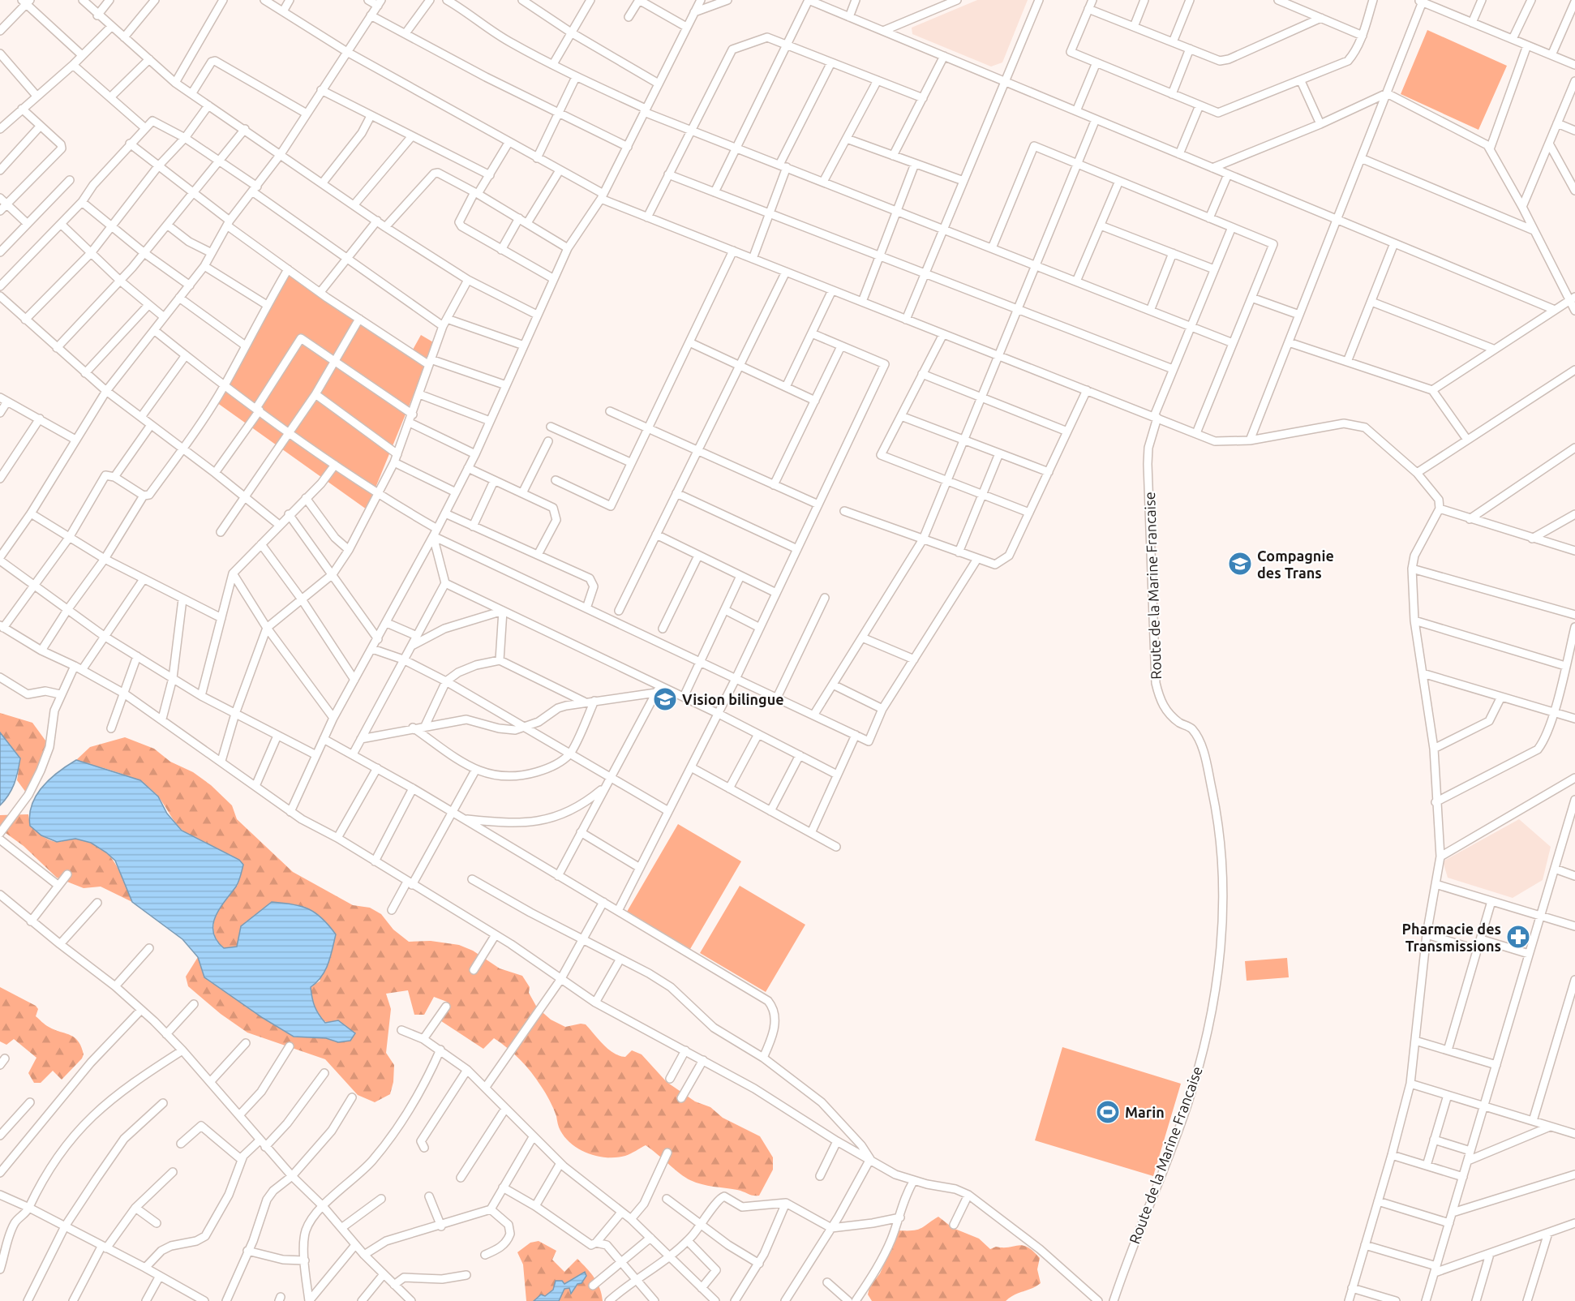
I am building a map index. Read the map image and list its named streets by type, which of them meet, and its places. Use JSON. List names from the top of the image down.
{
  "streets": {
    "street": ["Route de la Marine Francaise"]
  },
  "places": {
    "school or university": ["Compagnie des Trans", "Vision bilingue"],
    "pharmacy": ["Pharmacie des Transmissions"],
    "sports": ["Marin"]
  }
}
